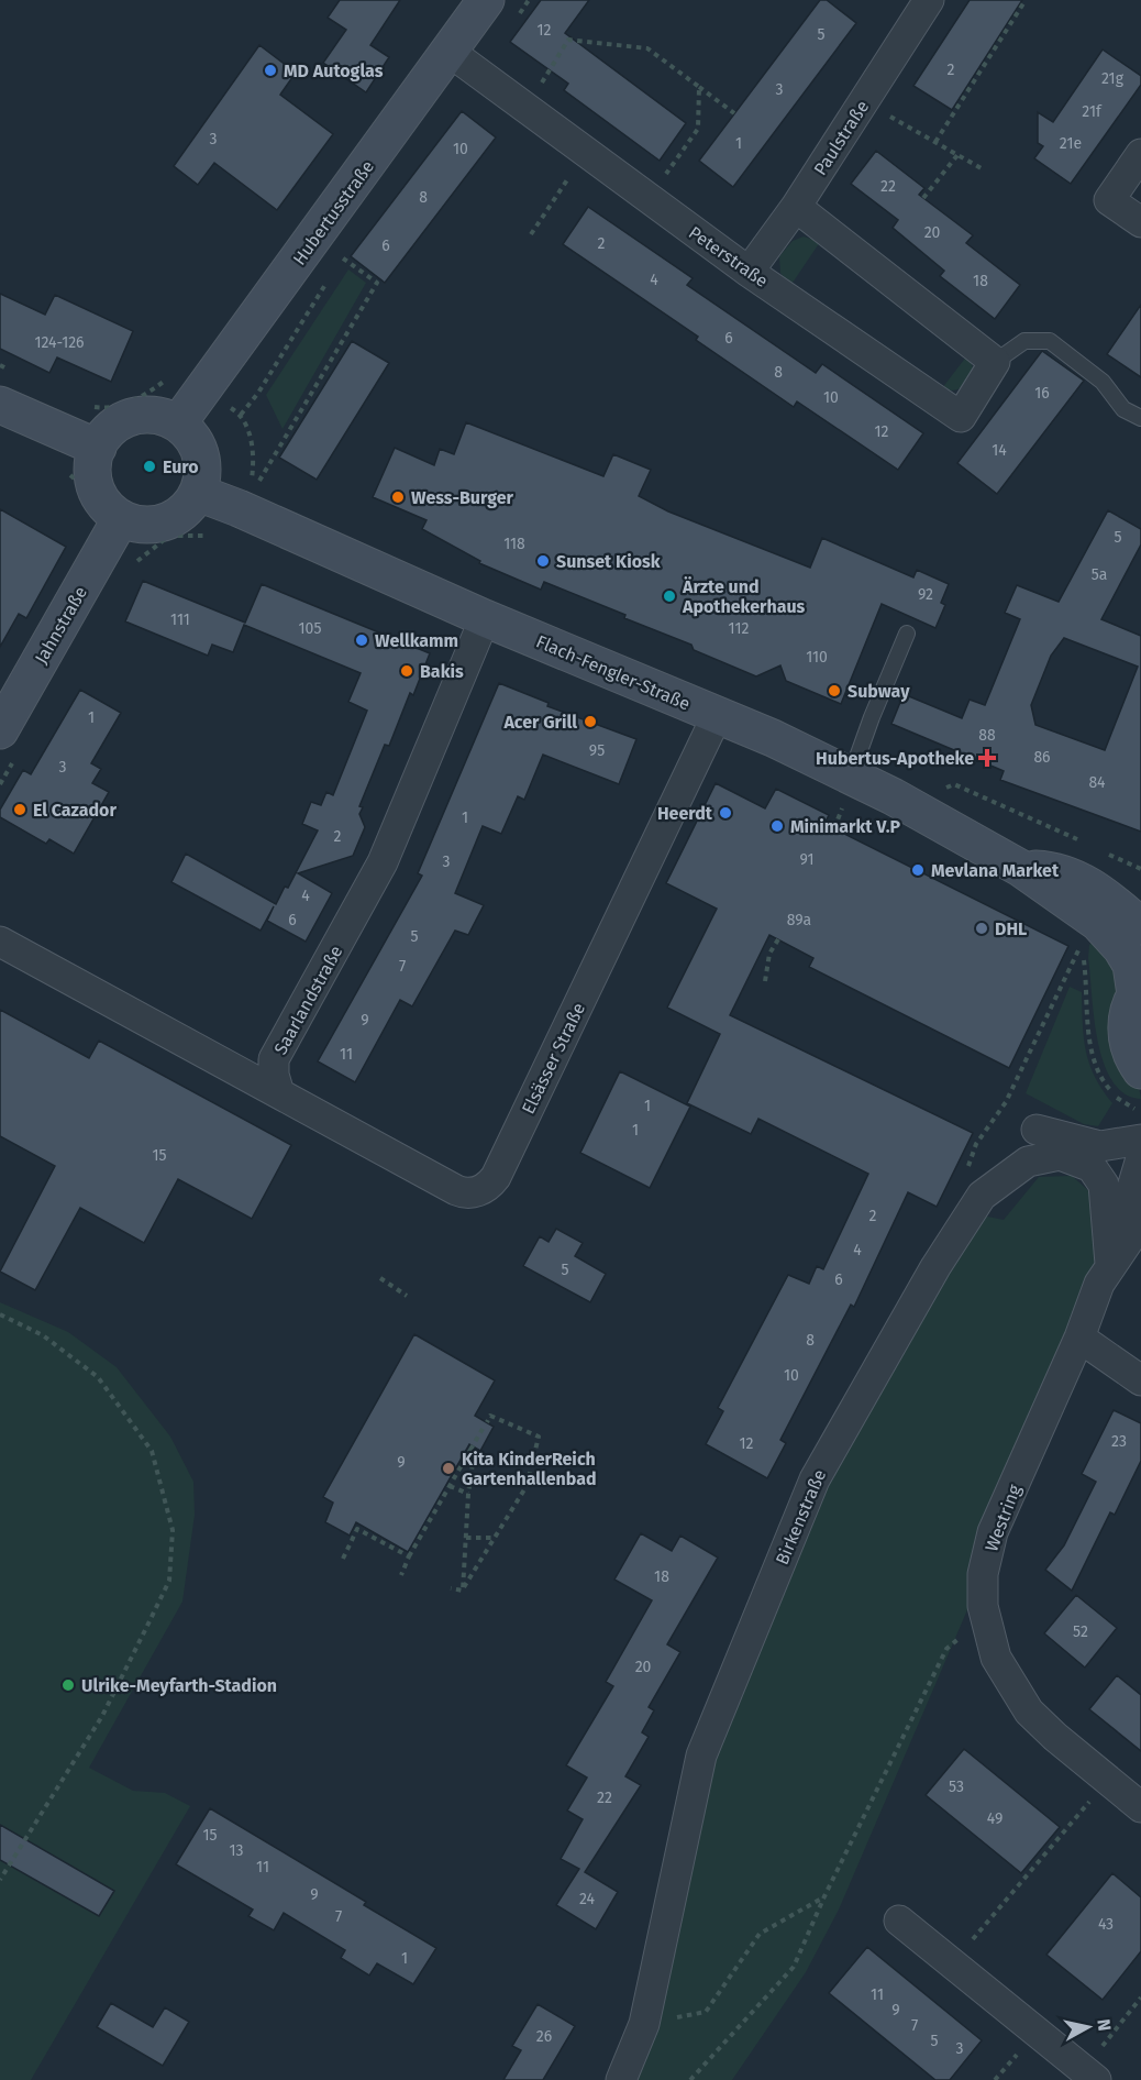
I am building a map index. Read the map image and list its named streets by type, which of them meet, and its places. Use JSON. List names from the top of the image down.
{
  "streets": {
    "street": [
      "Paulstraße",
      "Hubertusstraße",
      "Peterstraße",
      "Jahnstraße",
      "Flach-Fengler-Straße",
      "Saarlandstraße",
      "Elsässer Straße",
      "Birkenstraße",
      "Westring"
    ]
  },
  "crossings": [
    ["Paulstraße", "Peterstraße"],
    ["Hubertusstraße", "Peterstraße"],
    ["Hubertusstraße", "Jahnstraße"],
    ["Hubertusstraße", "Flach-Fengler-Straße"],
    ["Jahnstraße", "Flach-Fengler-Straße"],
    ["Flach-Fengler-Straße", "Saarlandstraße"],
    ["Flach-Fengler-Straße", "Elsässer Straße"],
    ["Saarlandstraße", "Elsässer Straße"],
    ["Birkenstraße", "Westring"]
  ],
  "places": {
    "other": [
      "MD Autoglas",
      "Euro",
      "Wess-Burger",
      "Sunset Kiosk",
      "Ärzte und Apothekerhaus",
      "Wellkamm",
      "Bakis",
      "Subway",
      "Acer Grill",
      "El Cazador",
      "Heerdt",
      "Minimarkt V.P",
      "Mevlana Market",
      "DHL",
      "Kita KinderReich Gartenhallenbad",
      "Ulrike-Meyfarth-Stadion"
    ],
    "health": ["Hubertus-Apotheke"]
  },
  "house_numbers": [
    "12",
    "5",
    "2",
    "21g",
    "3",
    "21f",
    "3",
    "1",
    "21e",
    "10",
    "22",
    "8",
    "20",
    "2",
    "6",
    "4",
    "18",
    "6",
    "124-126",
    "8",
    "16",
    "10",
    "12",
    "14",
    "5",
    "118",
    "5a",
    "92",
    "111",
    "105",
    "112",
    "110",
    "1",
    "88",
    "95",
    "86",
    "3",
    "84",
    "1",
    "2",
    "91",
    "3",
    "4",
    "6",
    "89a",
    "5",
    "7",
    "9",
    "11",
    "1",
    "1",
    "15",
    "2",
    "4",
    "5",
    "6",
    "8",
    "10",
    "23",
    "12",
    "9",
    "18",
    "52",
    "20",
    "53",
    "22",
    "49",
    "15",
    "13",
    "11",
    "9",
    "24",
    "7",
    "43",
    "1",
    "11",
    "9",
    "7",
    "26",
    "5",
    "3"
  ],
  "north": "right"
}
